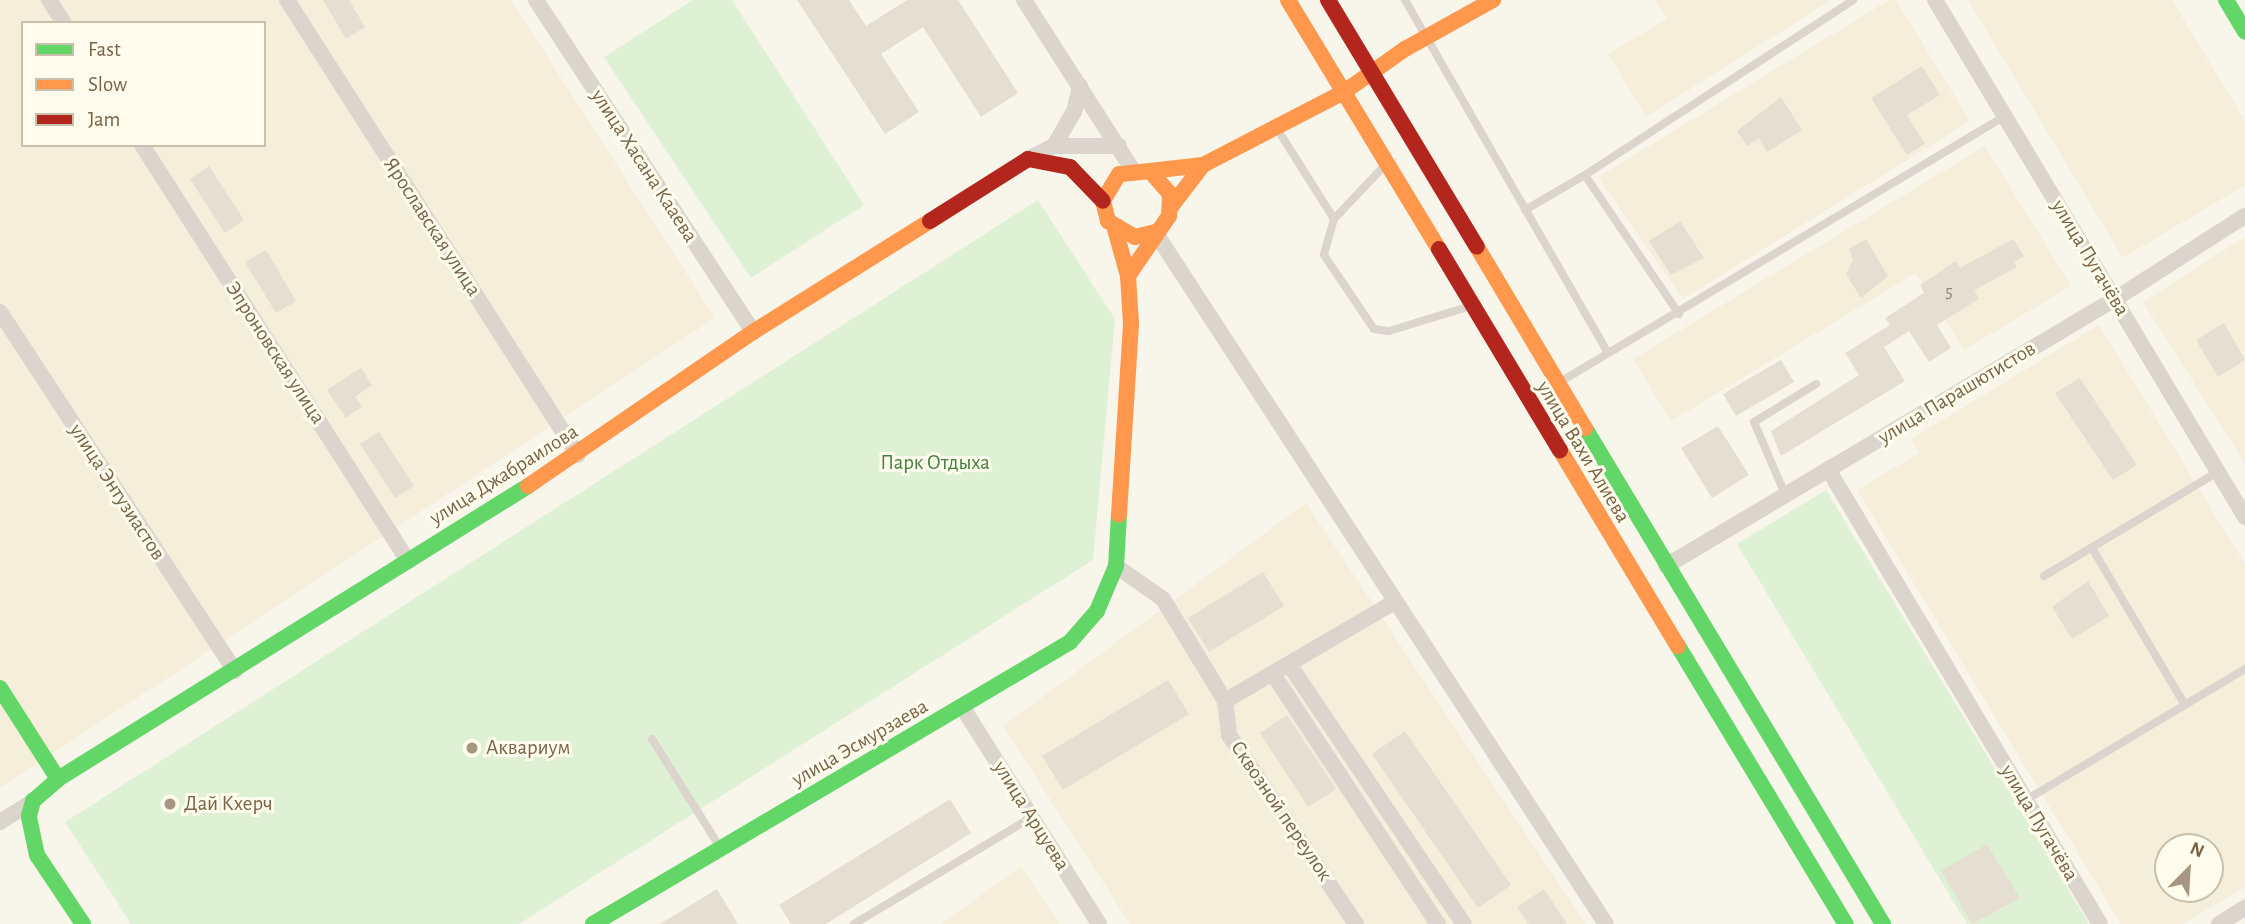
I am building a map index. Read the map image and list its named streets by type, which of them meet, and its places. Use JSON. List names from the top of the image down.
{
  "streets": {
    "street": [
      "улица Хасана Кааева",
      "Ярославская улица",
      "улица Пугачёва",
      "Эпроновская улица",
      "улица Парашютистов",
      "улица Вахи Алиева",
      "улица Джабраилова",
      "улица Энтузиастов",
      "улица Эсмурзаева",
      "Сквозной переулок",
      "улица Арцуева"
    ]
  },
  "crossings": [
    ["улица Хасана Кааева", "улица Джабраилова"],
    ["Ярославская улица", "улица Джабраилова"],
    ["улица Пугачёва", "улица Парашютистов"],
    ["Эпроновская улица", "улица Джабраилова"],
    ["улица Парашютистов", "улица Вахи Алиева"],
    ["улица Джабраилова", "улица Энтузиастов"],
    ["улица Эсмурзаева", "Сквозной переулок"],
    ["улица Эсмурзаева", "улица Арцуева"]
  ],
  "parks": ["Парк Отдыха"],
  "places": ["Аквариум", "Дай Кхерч"],
  "house_numbers": ["5"],
  "legend": ["Fast", "Slow", "Jam"],
  "north": "top right"
}
